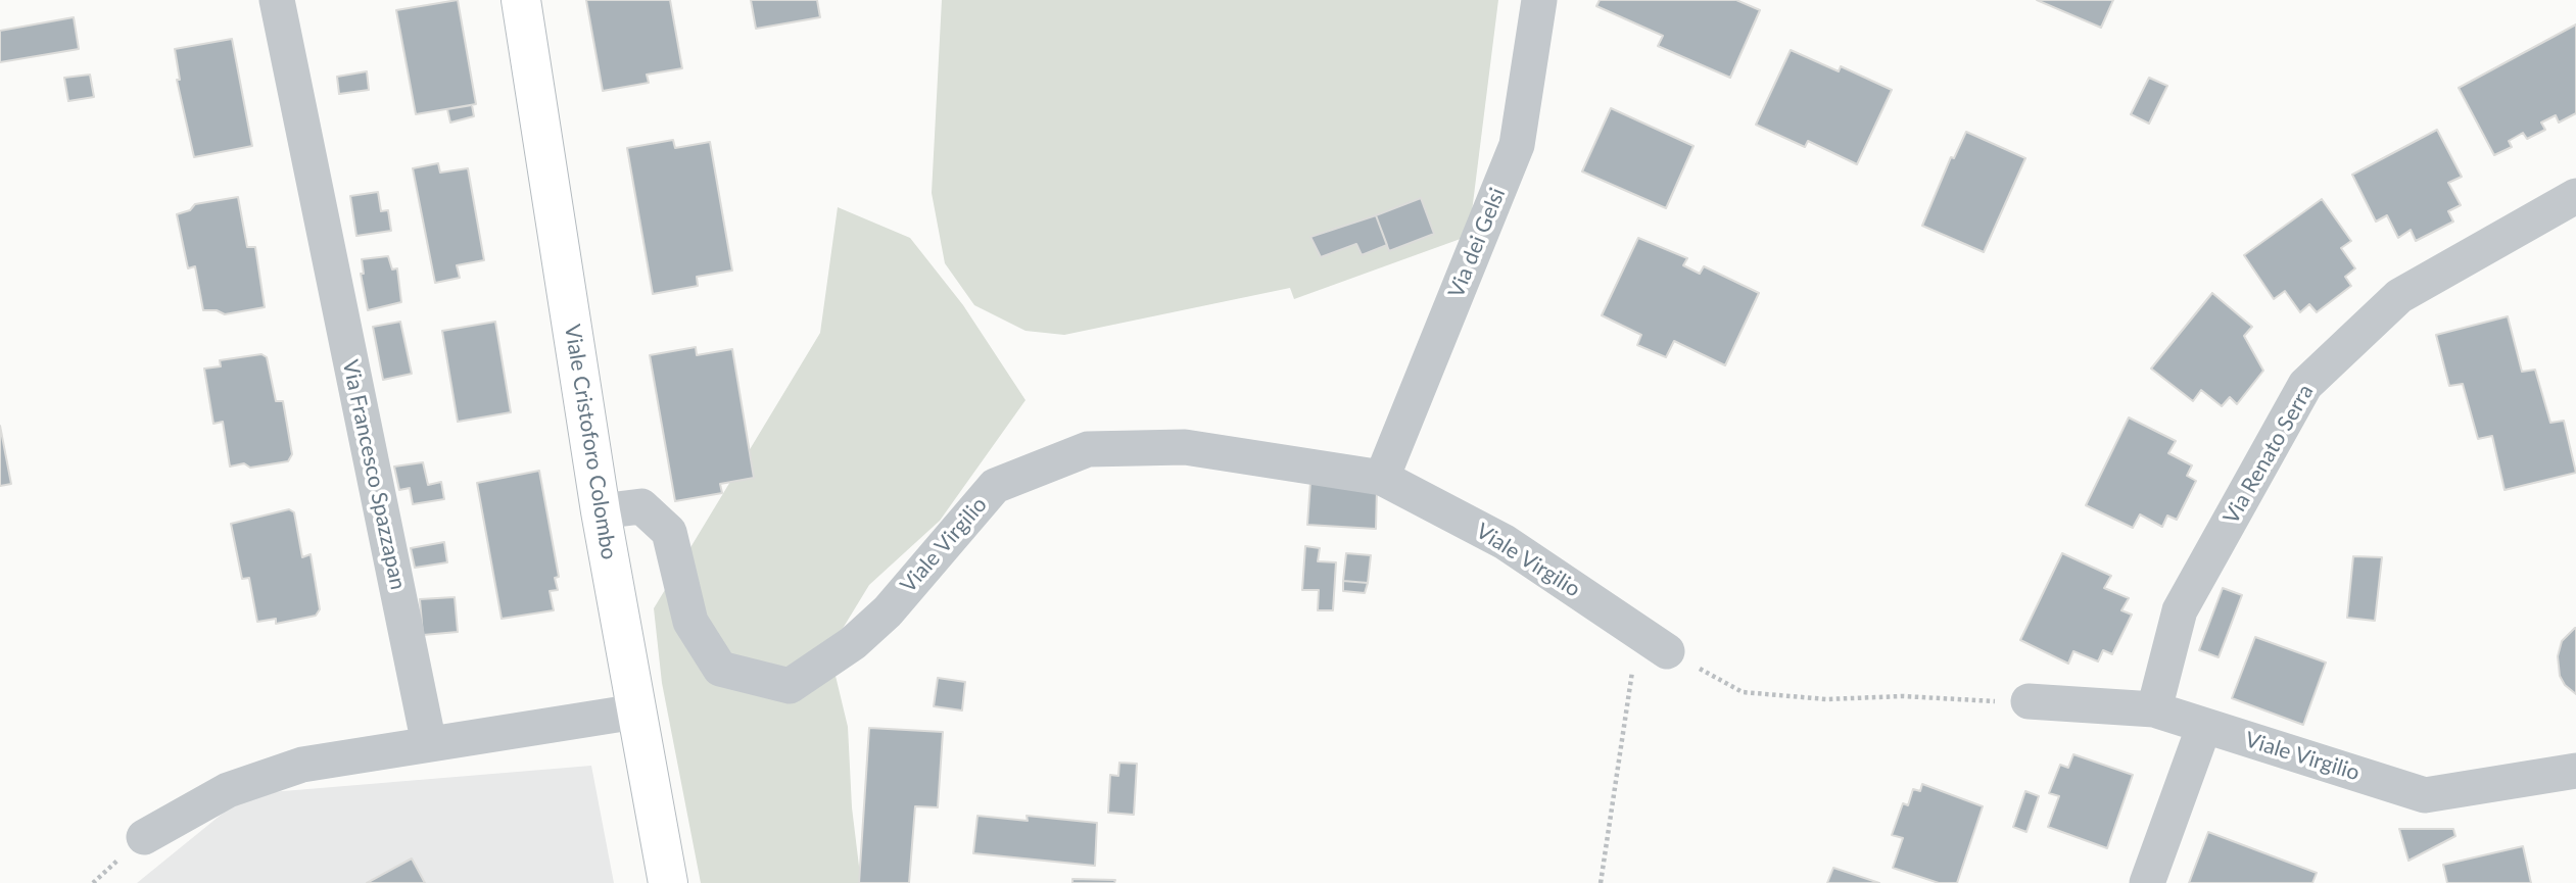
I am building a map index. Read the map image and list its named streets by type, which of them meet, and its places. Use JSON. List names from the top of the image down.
{
  "streets": {
    "street": [
      "Via dei Gelsi",
      "Viale Cristoforo Colombo",
      "Via Renato Serra",
      "Via Francesco Spazzapan",
      "Viale Virgilio"
    ]
  },
  "crossings": [
    ["Via dei Gelsi", "Viale Virgilio"],
    ["Viale Cristoforo Colombo", "Viale Virgilio"],
    ["Via Renato Serra", "Viale Virgilio"]
  ]
}
